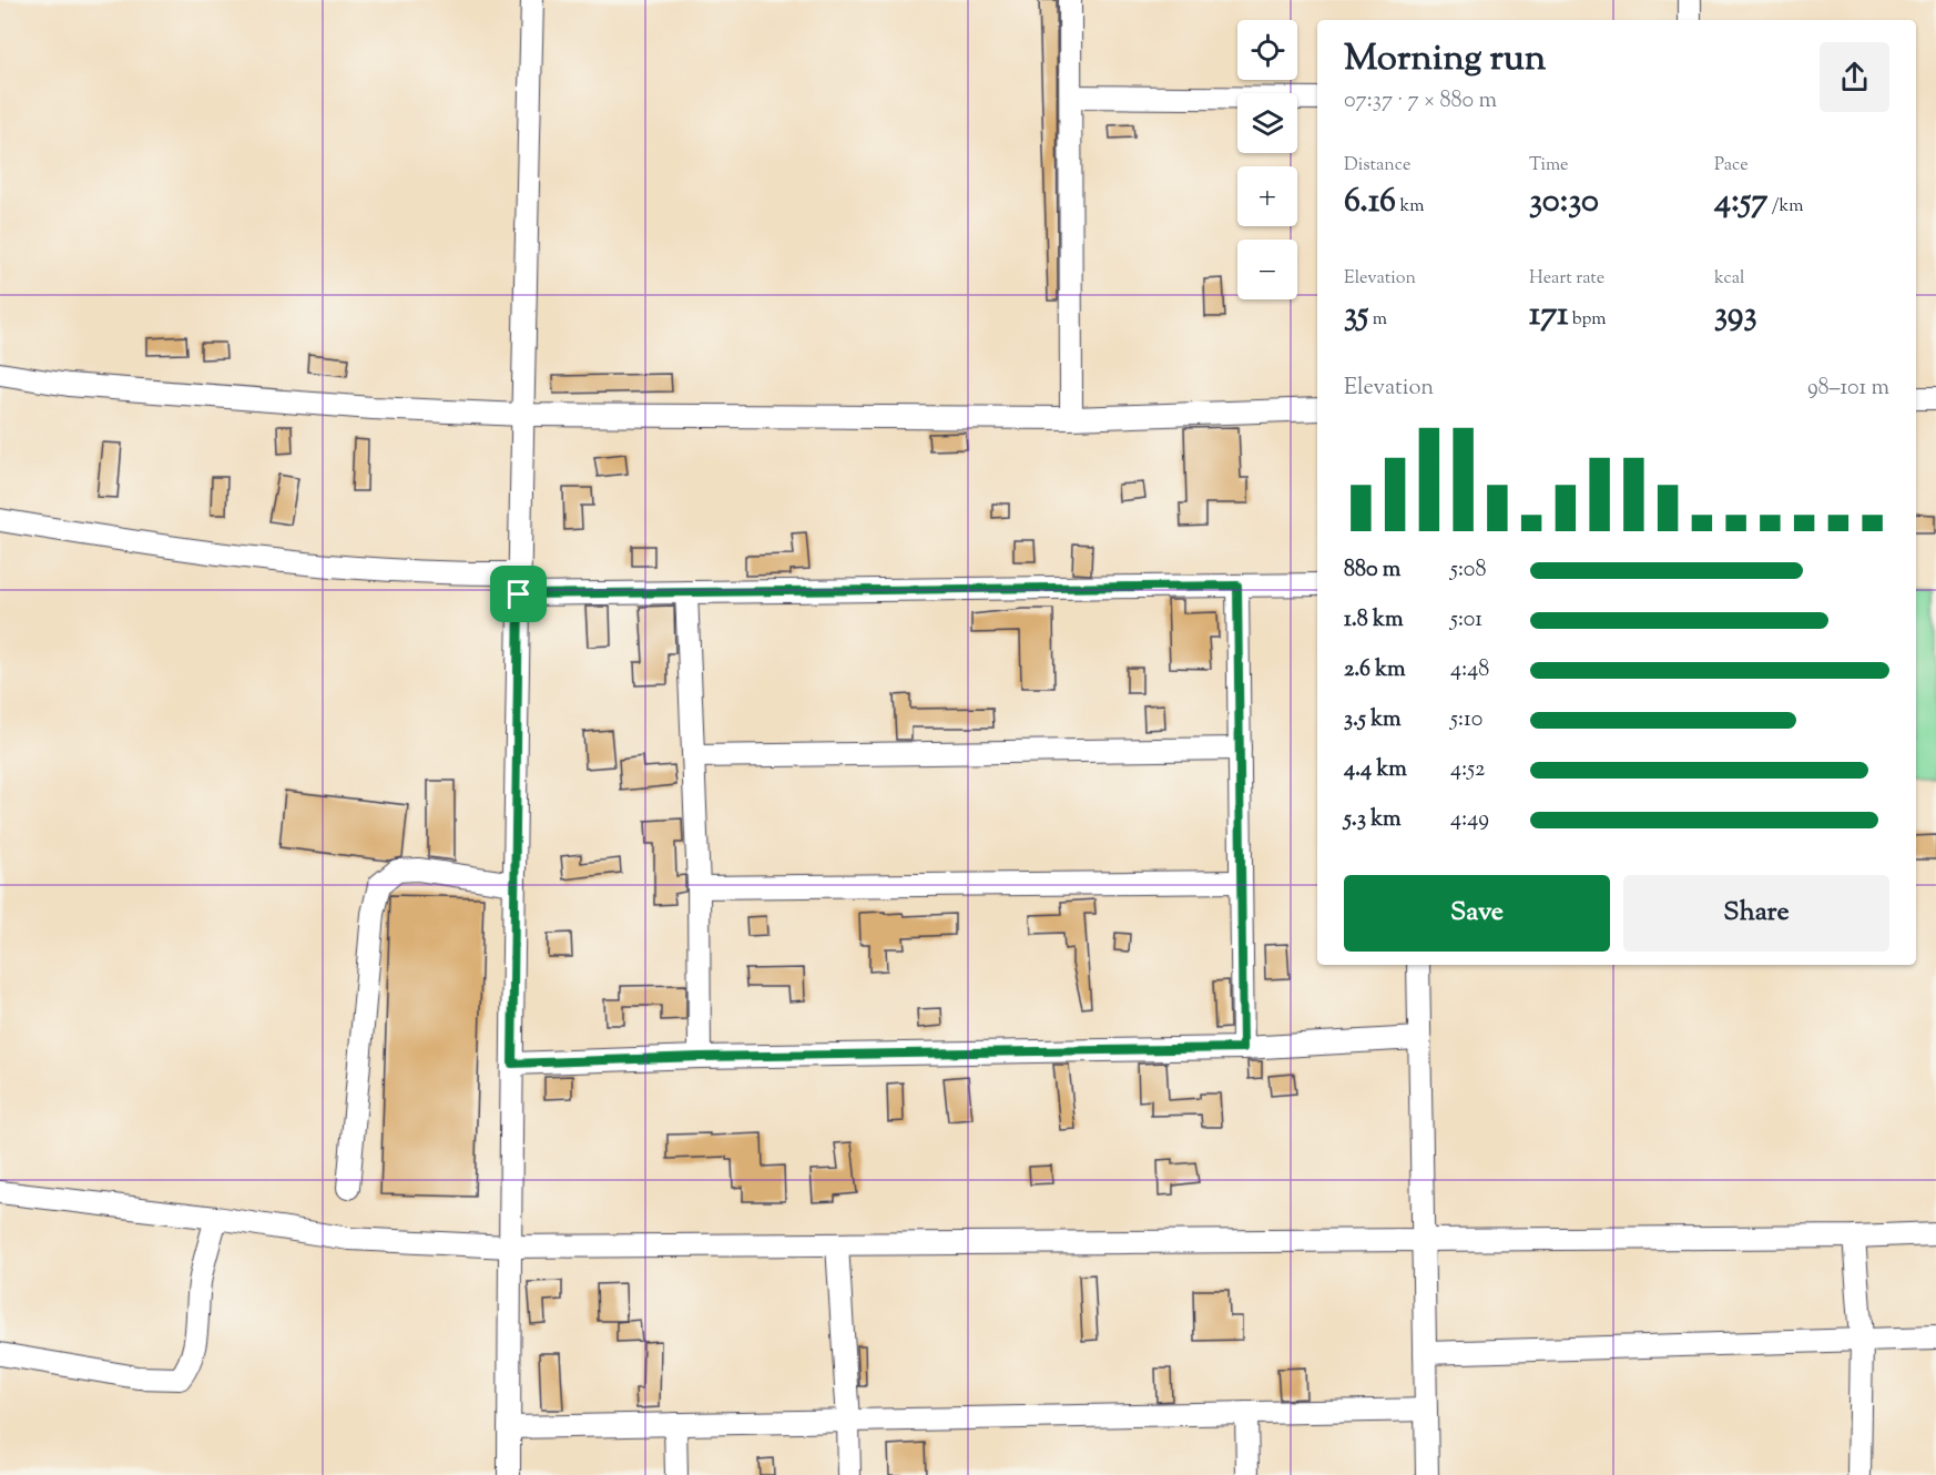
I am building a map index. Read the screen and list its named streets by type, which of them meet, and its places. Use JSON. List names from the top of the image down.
{
  "page": {
    "map_buttons": ["+", "−"],
    "heading": ["Morning run", "07:37 · 7 × 880 m"],
    "stats": [
      ["Distance", "6.16 km"],
      ["Time", "30:30"],
      ["Pace", "4:57 /km"],
      ["Elevation", "35 m"],
      ["Heart rate", "171 bpm"],
      ["kcal", "393"]
    ],
    "chart": ["Elevation", "98–101 m"],
    "list": [
      {
        "name": "880 m",
        "note": "5:08"
      },
      {
        "name": "1.8 km",
        "note": "5:01"
      },
      {
        "name": "2.6 km",
        "note": "4:48"
      },
      {
        "name": "3.5 km",
        "note": "5:10"
      },
      {
        "name": "4.4 km",
        "note": "4:52"
      },
      {
        "name": "5.3 km",
        "note": "4:49"
      }
    ],
    "buttons": ["Save", "Share"]
  }
}
